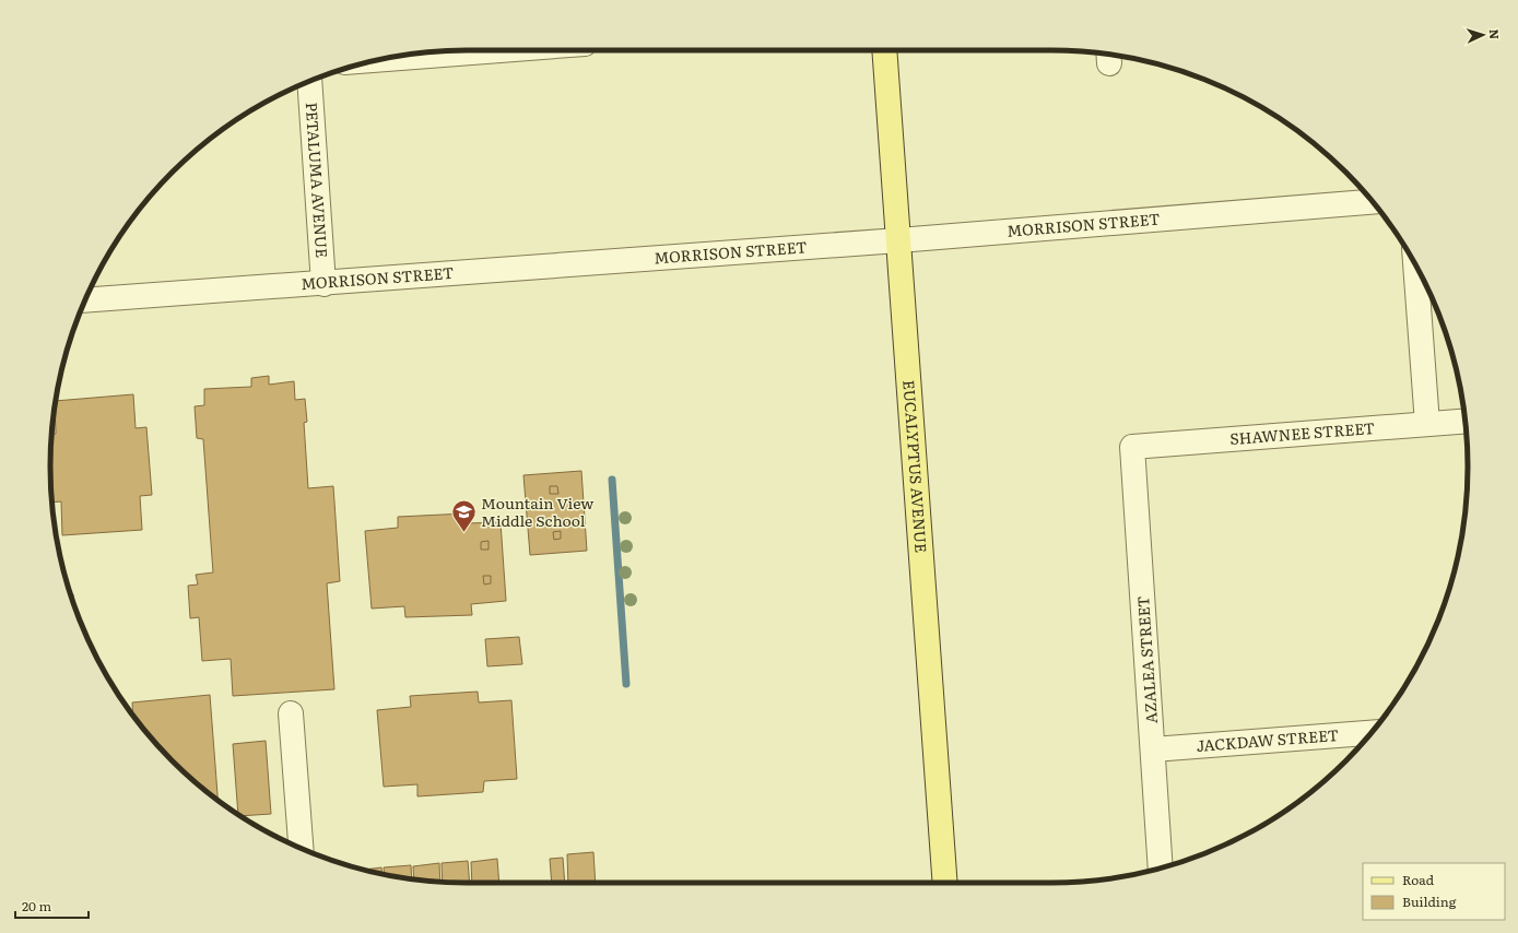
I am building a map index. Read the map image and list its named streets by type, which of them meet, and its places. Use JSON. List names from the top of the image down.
{
  "streets": {
    "main road": ["EUCALYPTUS AVENUE"],
    "street": [
      "PETALUMA AVENUE",
      "MORRISON STREET",
      "SHAWNEE STREET",
      "AZALEA STREET",
      "JACKDAW STREET"
    ]
  },
  "crossings": [
    ["PETALUMA AVENUE", "MORRISON STREET"],
    ["MORRISON STREET", "EUCALYPTUS AVENUE"],
    ["SHAWNEE STREET", "AZALEA STREET"],
    ["AZALEA STREET", "JACKDAW STREET"]
  ],
  "places": {
    "school or university": ["Mountain View Middle School"]
  },
  "legend": ["Road", "Building"],
  "scale_bar": "20 m",
  "north": "right"
}
